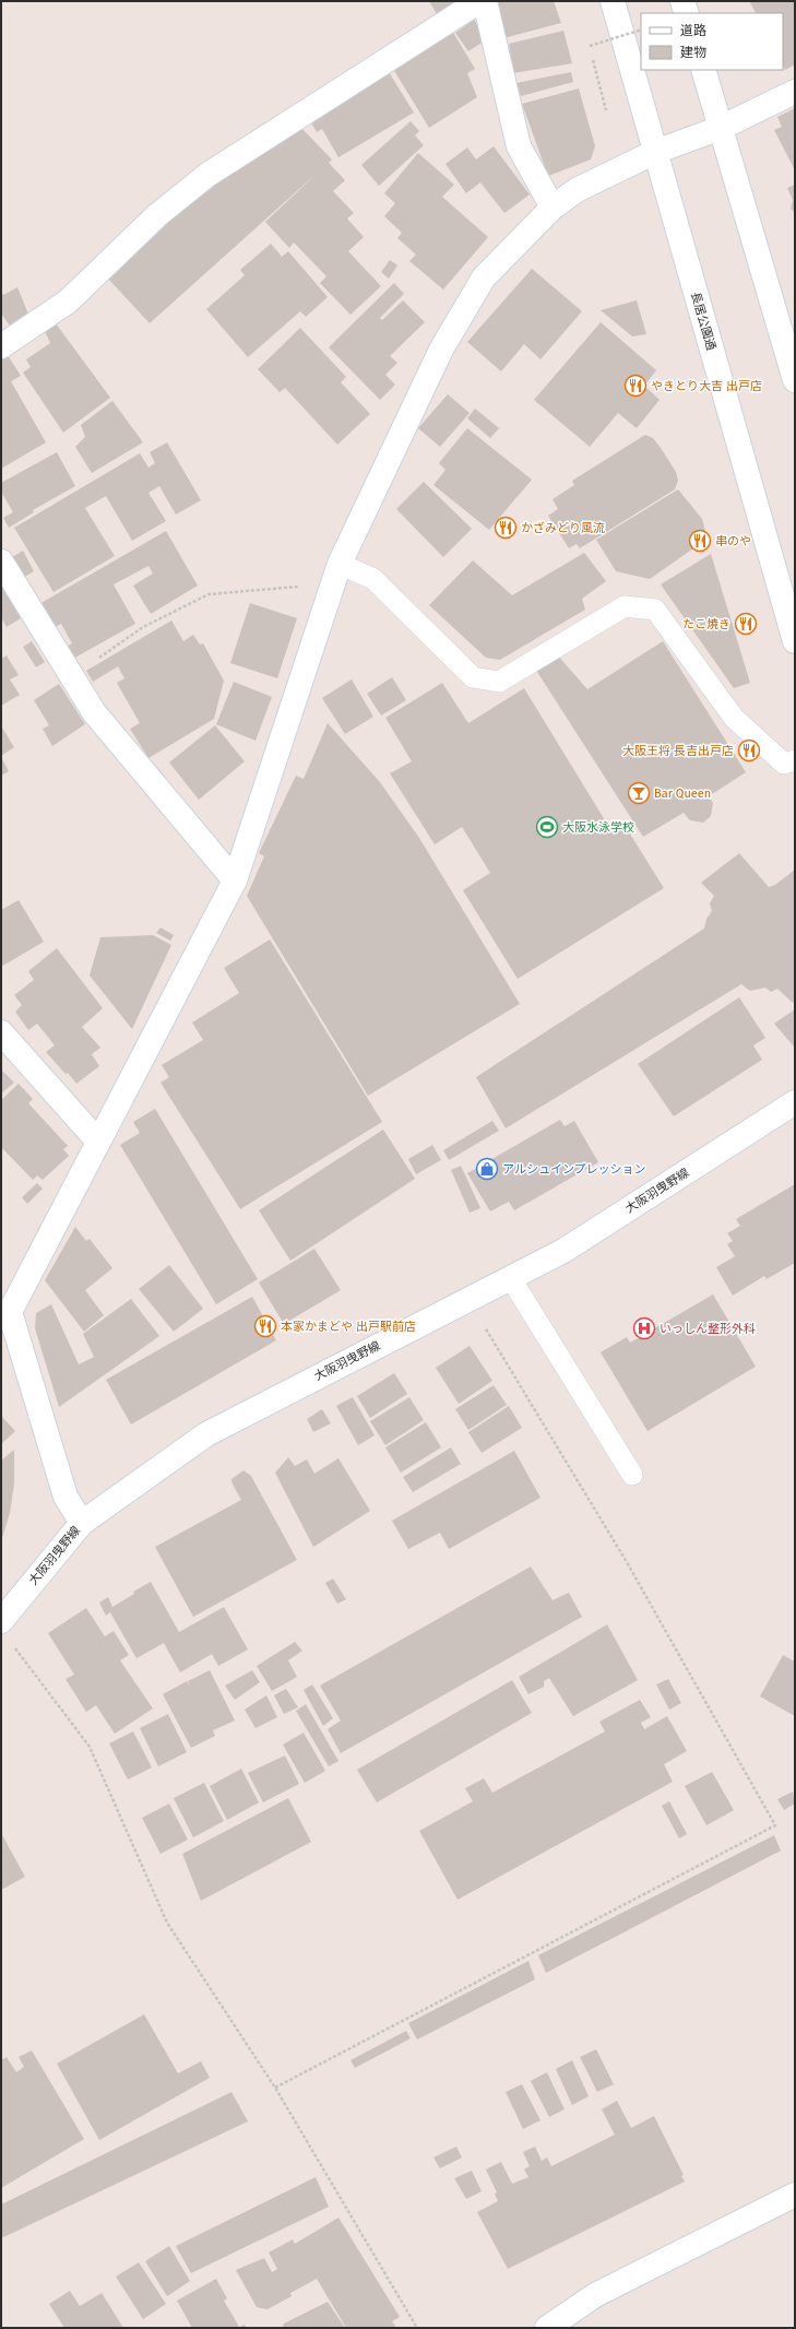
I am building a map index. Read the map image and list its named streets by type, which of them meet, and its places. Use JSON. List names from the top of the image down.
{
  "streets": {
    "street": ["長居公園通", "大阪羽曳野線"]
  },
  "places": {
    "restaurant": [
      "やきとり大吉 出戸店",
      "かざみどり風流",
      "串のや",
      "たこ焼き",
      "大阪王将 長吉出戸店",
      "本家かまどや 出戸駅前店"
    ],
    "bar": ["Bar Queen"],
    "sports": ["大阪水泳学校"],
    "shop": ["アルシュインプレッション"],
    "hospital": ["いっしん整形外科"]
  },
  "legend": ["道路", "建物"]
}
